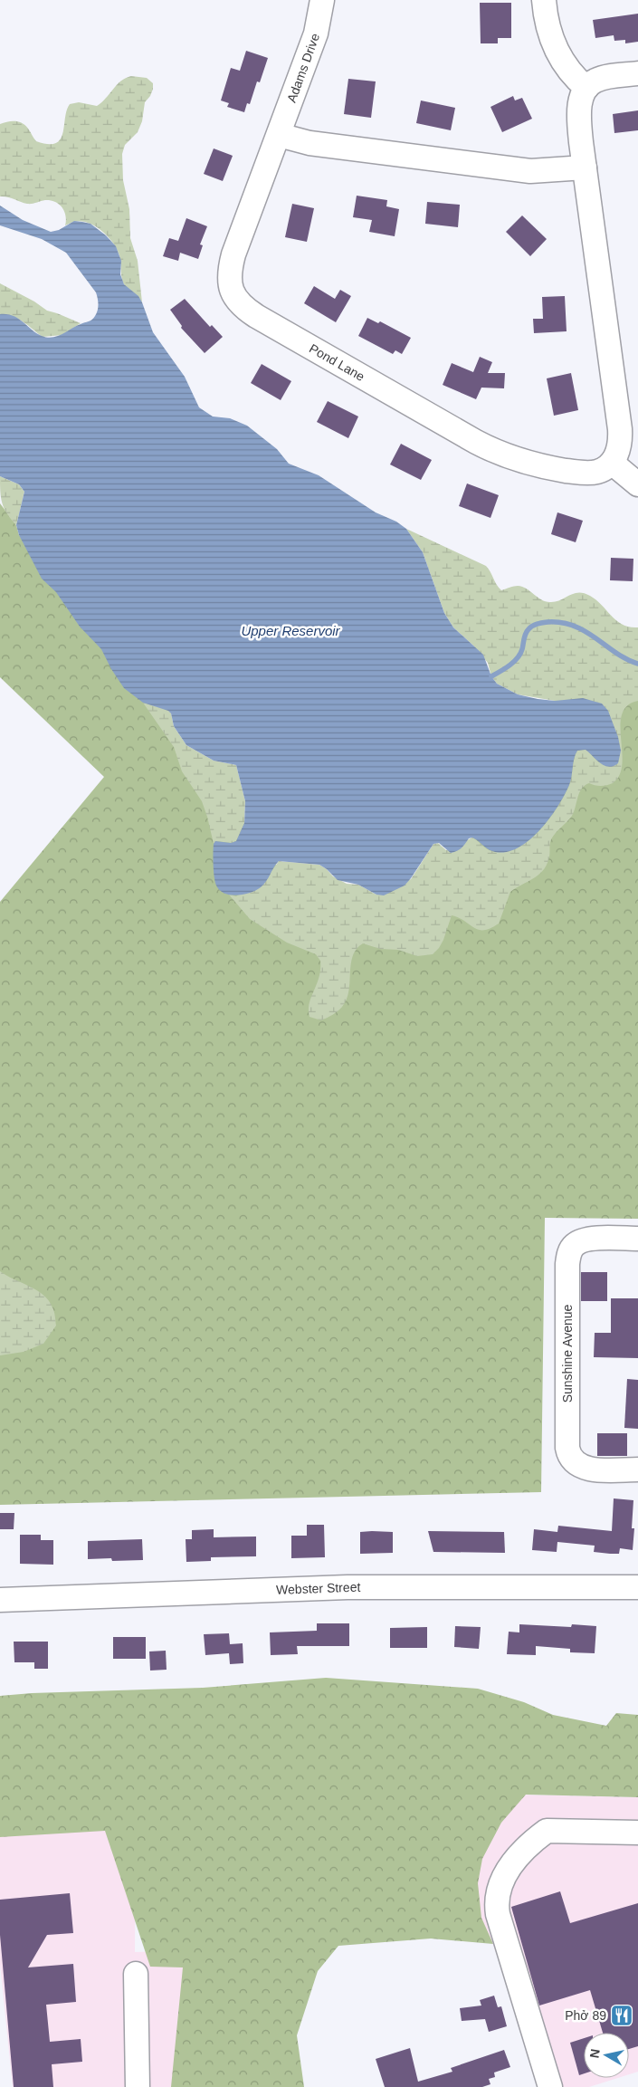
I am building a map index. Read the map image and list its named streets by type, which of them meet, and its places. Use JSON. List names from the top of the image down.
{
  "streets": {
    "street": [
      "Adams Drive",
      "Pond Lane",
      "Sunshine Avenue",
      "Webster Street"
    ]
  },
  "crossings": [
    ["Adams Drive", "Pond Lane"]
  ],
  "water": ["Upper Reservoir"],
  "places": {
    "restaurant": ["Phở 89"]
  },
  "north": "left"
}
